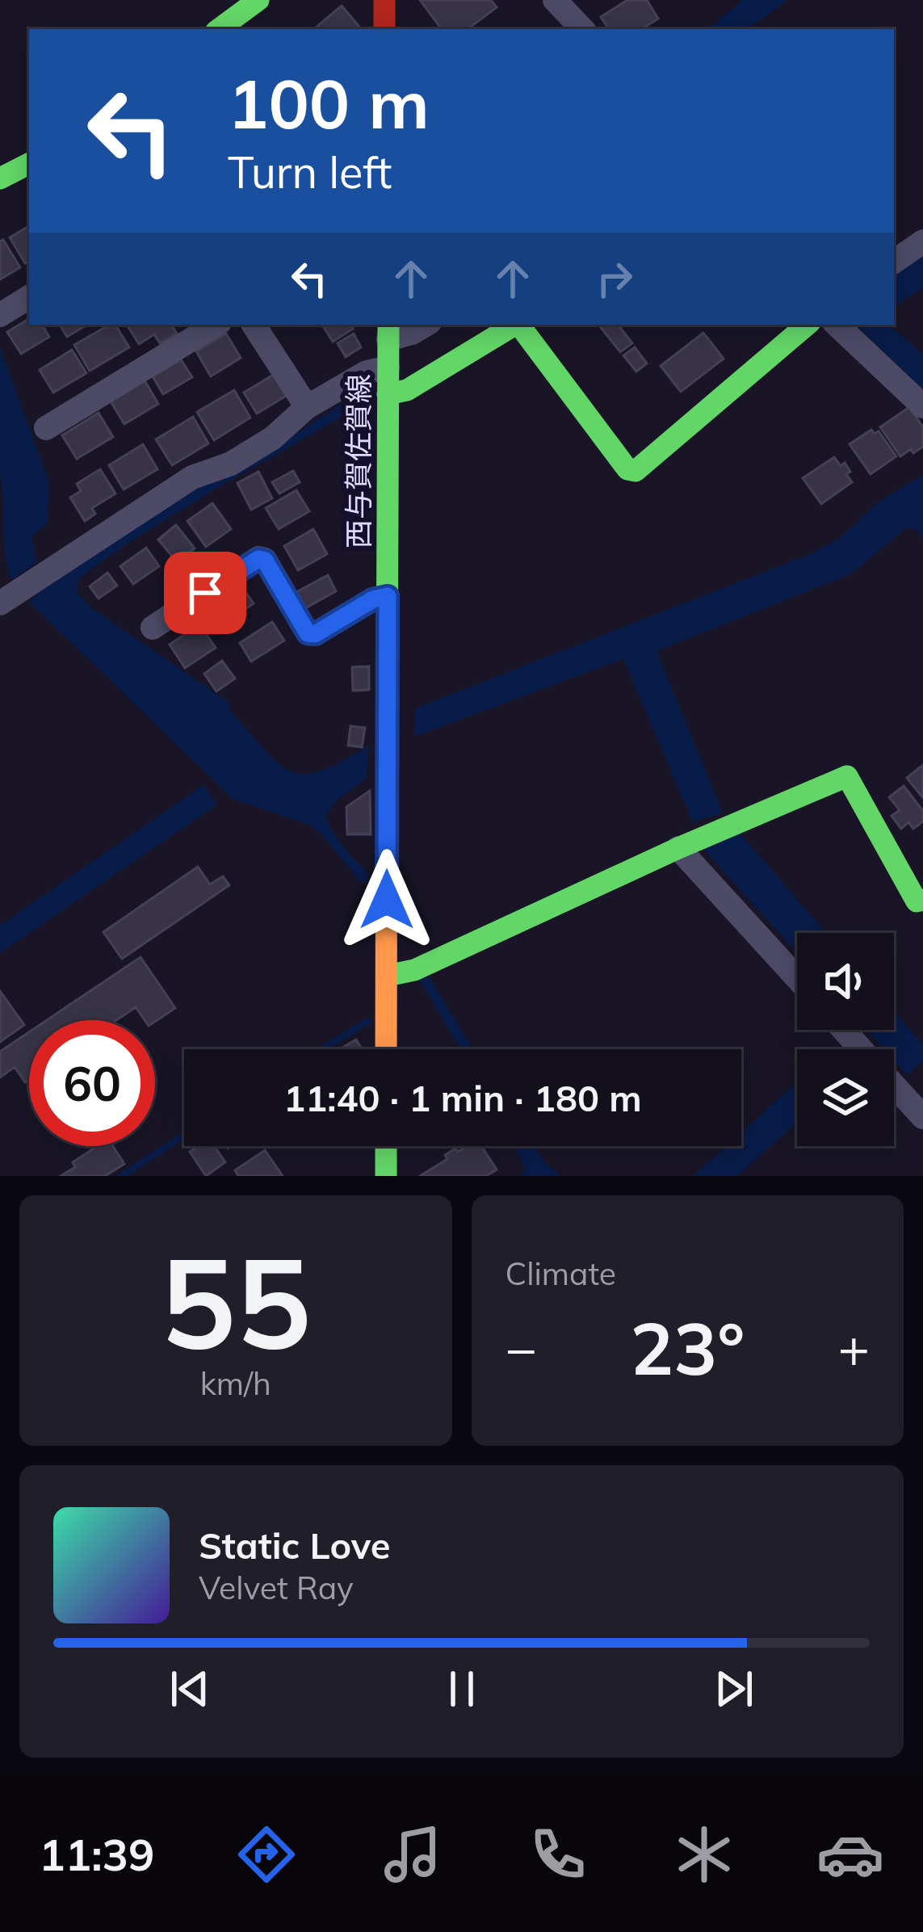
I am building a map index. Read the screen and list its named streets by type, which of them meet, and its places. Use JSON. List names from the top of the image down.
{
  "streets": {
    "street": ["西与賀佐賀線"]
  },
  "page": {
    "turn": ["100 m", "Turn left"],
    "limit": "60",
    "trip": "11:40 · 1 min · 180 m",
    "tile": [
      ["55", "km/h"],
      "Climate"
    ],
    "heat": ["−", "23°", "+"],
    "song": ["Static Love", "Velvet Ray"],
    "tabs": "11:39"
  }
}
